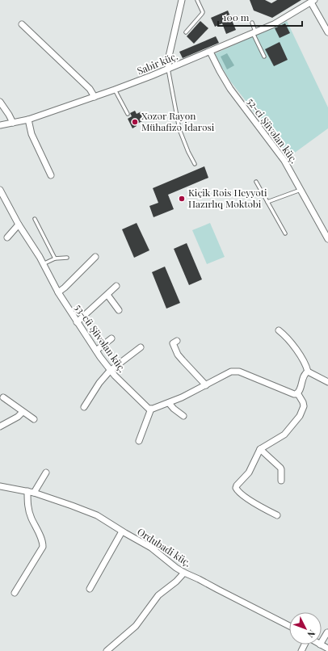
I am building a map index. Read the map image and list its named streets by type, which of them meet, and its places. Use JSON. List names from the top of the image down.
{
  "streets": {
    "street": [
      "Sabir küç.",
      "52-ci Şüvəlan küç.",
      "53-cü Şüvəlan küç.",
      "Ordubadi küç."
    ]
  },
  "crossings": [
    ["Sabir küç.", "52-ci Şüvəlan küç."]
  ],
  "places": ["Xəzər Rayon Mühafizə İdarəsi", "Kiçik Rəis Heyyəti Hazırlıq Məktəbi"],
  "scale_bar": "100 m",
  "north": "bottom right"
}
